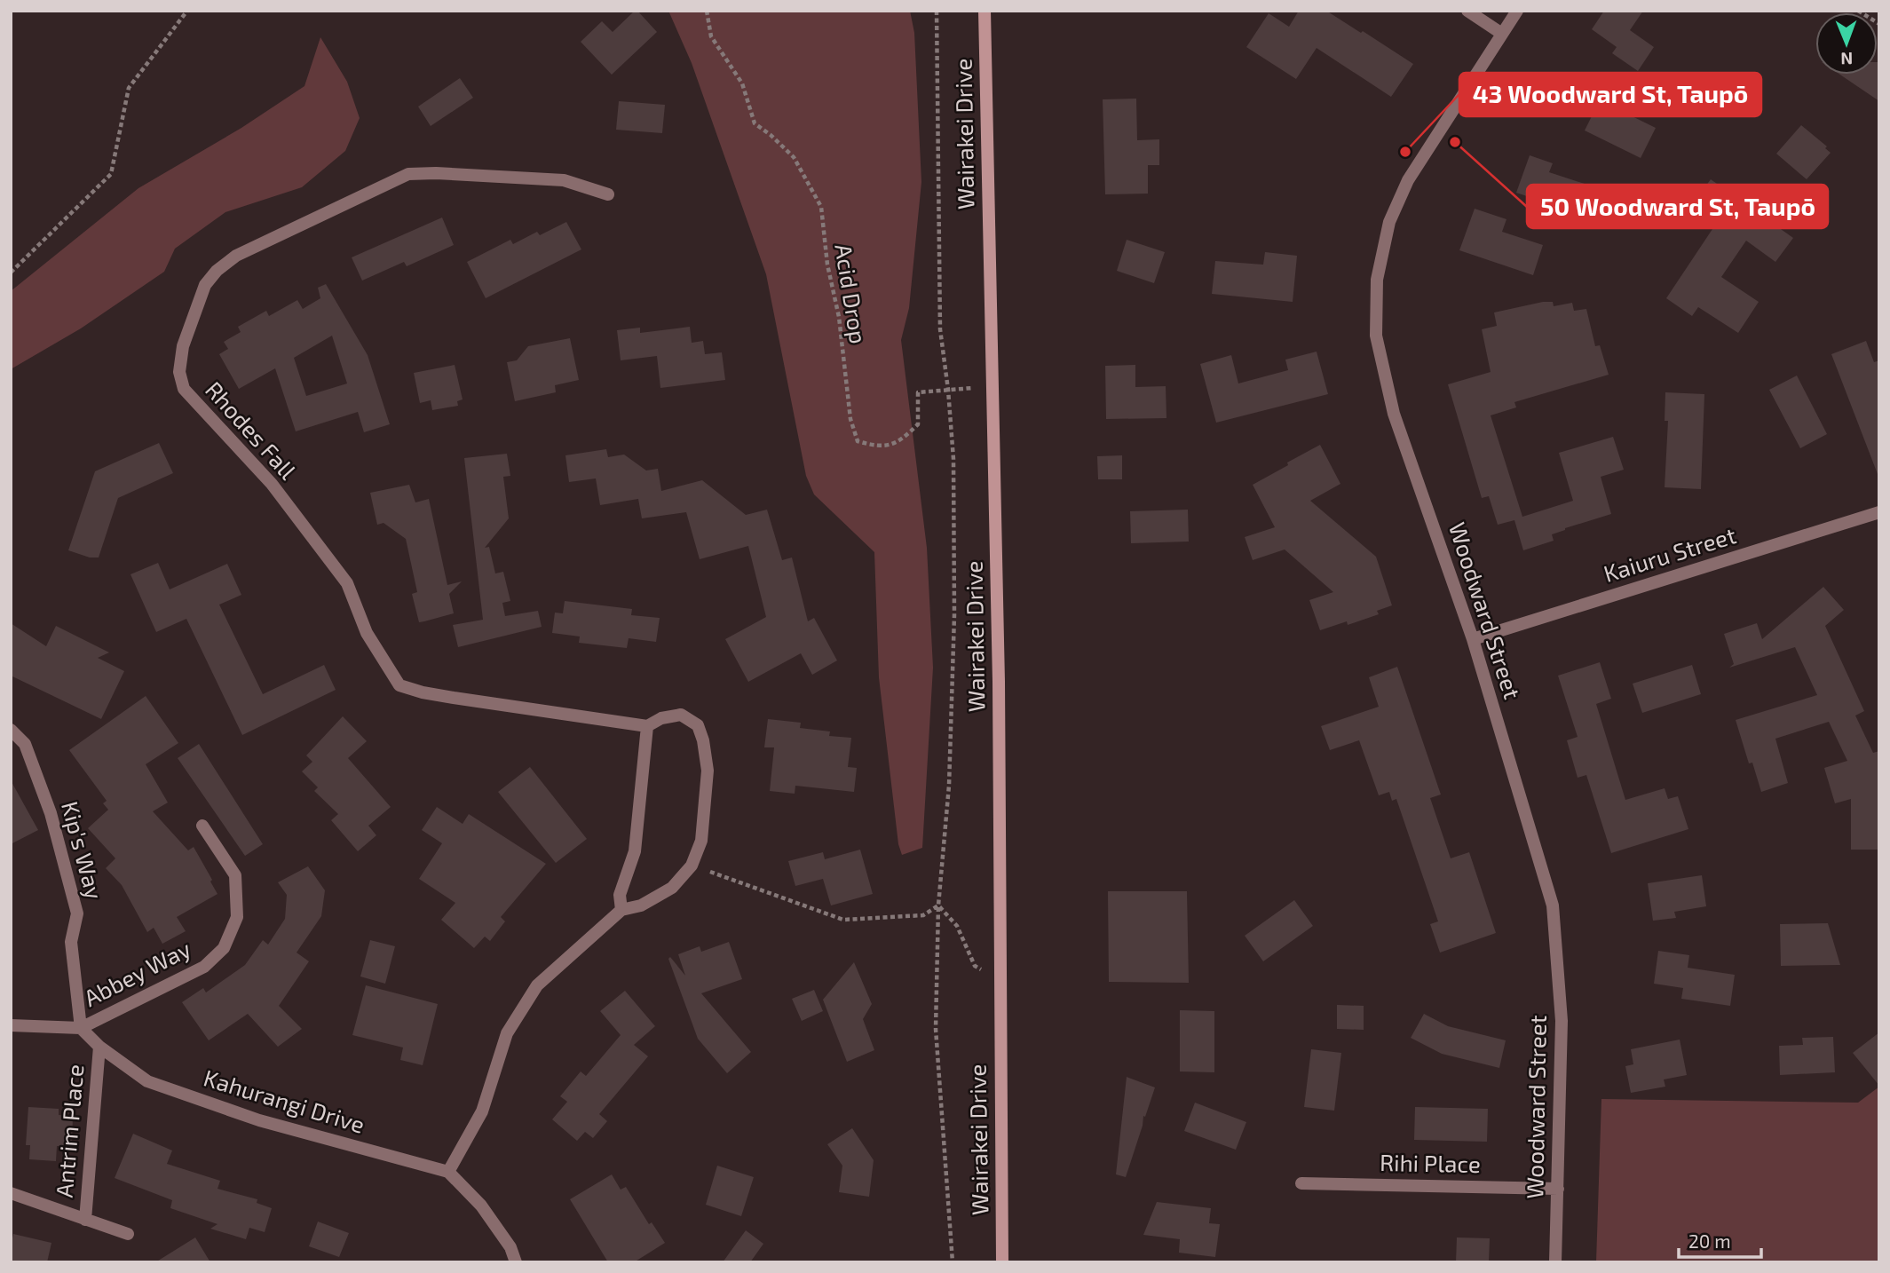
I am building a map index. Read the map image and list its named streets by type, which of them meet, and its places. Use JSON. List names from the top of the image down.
{
  "streets": {
    "main road": ["Wairakei Drive"],
    "street": [
      "Rhodes Fall",
      "Kaiuru Street",
      "Woodward Street",
      "Kip's Way",
      "Abbey Way",
      "Kahurangi Drive",
      "Antrim Place",
      "Rihi Place"
    ],
    "path": ["Acid Drop"]
  },
  "crossings": [
    ["Wairakei Drive", "Acid Drop"],
    ["Kaiuru Street", "Woodward Street"],
    ["Woodward Street", "Rihi Place"],
    ["Kip's Way", "Abbey Way"],
    ["Kip's Way", "Kahurangi Drive"],
    ["Abbey Way", "Kahurangi Drive"],
    ["Kahurangi Drive", "Antrim Place"]
  ],
  "places": ["50 Woodward St, Taupō", "43 Woodward St, Taupō"],
  "scale_bar": "20 m",
  "north": "bottom"
}
